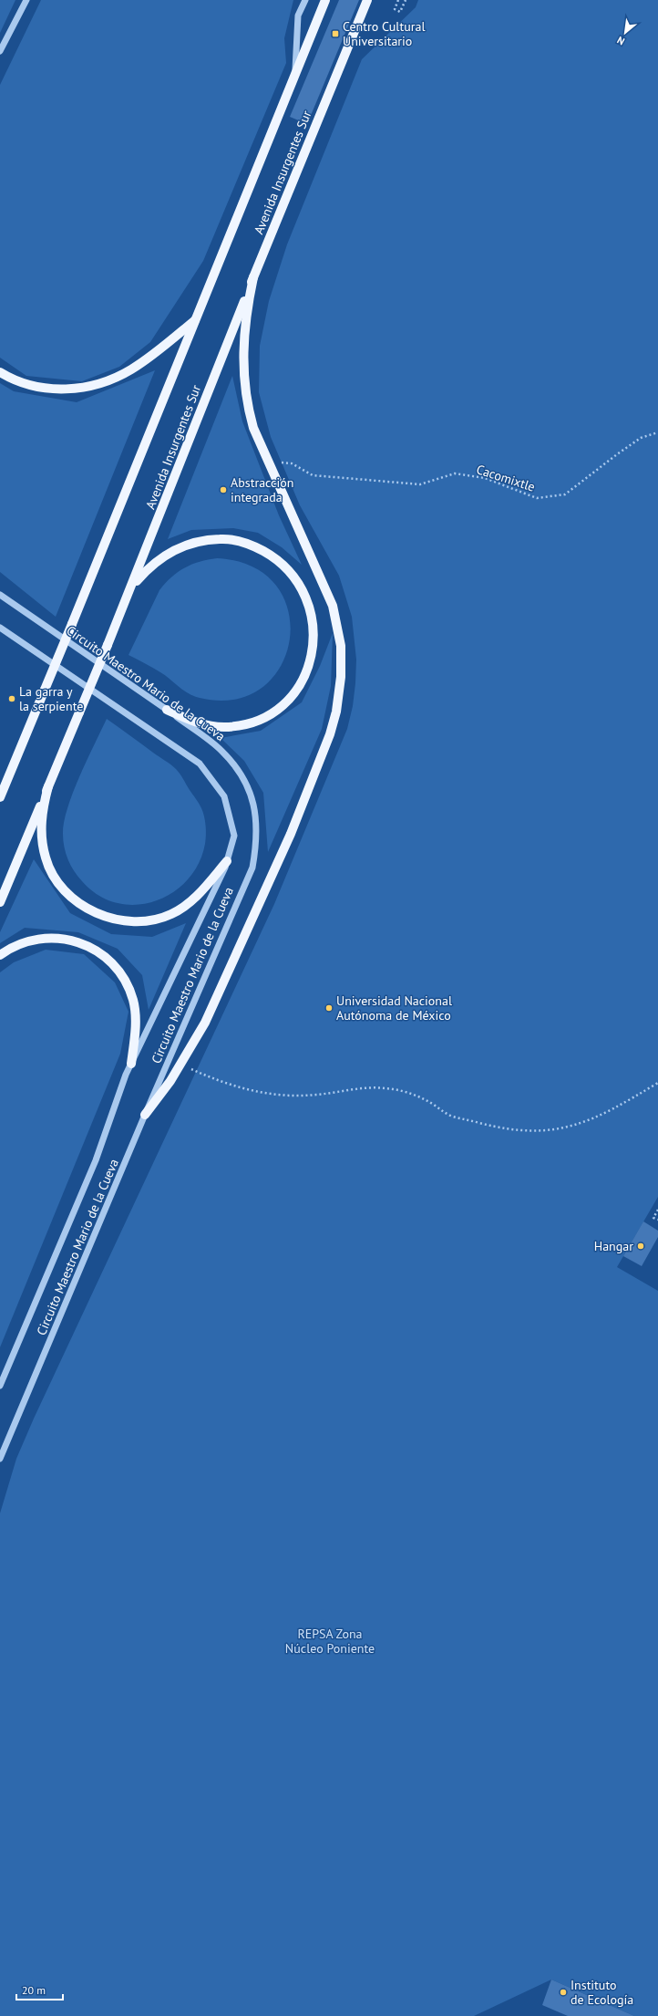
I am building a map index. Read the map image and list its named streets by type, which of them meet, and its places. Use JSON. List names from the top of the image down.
{
  "streets": {
    "main road": ["Avenida Insurgentes Sur"],
    "street": ["Circuito Maestro Mario de la Cueva"],
    "path": ["Cacomixtle"]
  },
  "parks": ["REPSA Zona Núcleo Poniente"],
  "places": {
    "transit": ["Centro Cultural Universitario"],
    "other": [
      "Abstracción integrada",
      "La garra y la serpiente",
      "Universidad Nacional Autónoma de México",
      "Hangar",
      "Instituto de Ecología"
    ]
  },
  "scale_bar": "20 m",
  "north": "bottom left"
}
